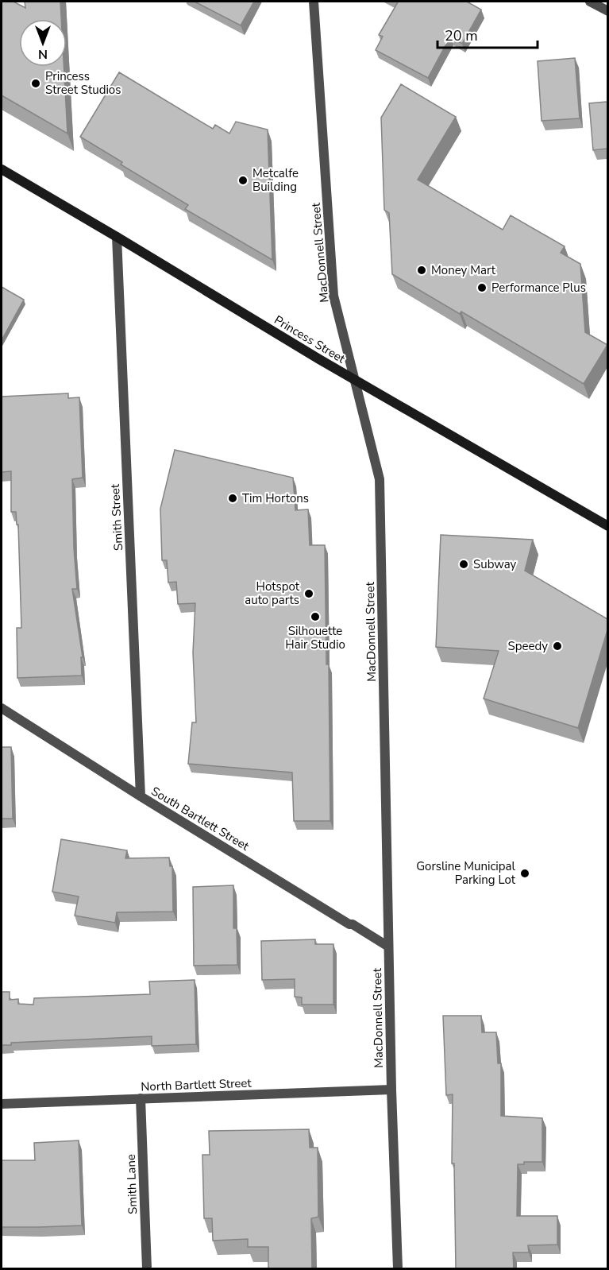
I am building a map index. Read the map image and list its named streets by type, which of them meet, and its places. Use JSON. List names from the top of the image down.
{
  "streets": {
    "main road": ["Princess Street"],
    "street": [
      "MacDonnell Street",
      "Smith Street",
      "South Bartlett Street",
      "North Bartlett Street",
      "Smith Lane"
    ]
  },
  "crossings": [
    ["MacDonnell Street", "Princess Street"],
    ["MacDonnell Street", "South Bartlett Street"],
    ["MacDonnell Street", "North Bartlett Street"],
    ["Princess Street", "Smith Street"],
    ["Smith Street", "South Bartlett Street"],
    ["North Bartlett Street", "Smith Lane"]
  ],
  "places": [
    "Princess Street Studios",
    "Metcalfe Building",
    "Money Mart",
    "Performance Plus",
    "Tim Hortons",
    "Subway",
    "Hotspot auto parts",
    "Silhouette Hair Studio",
    "Speedy",
    "Gorsline Municipal Parking Lot"
  ],
  "scale_bar": "20 m",
  "north": "bottom"
}
